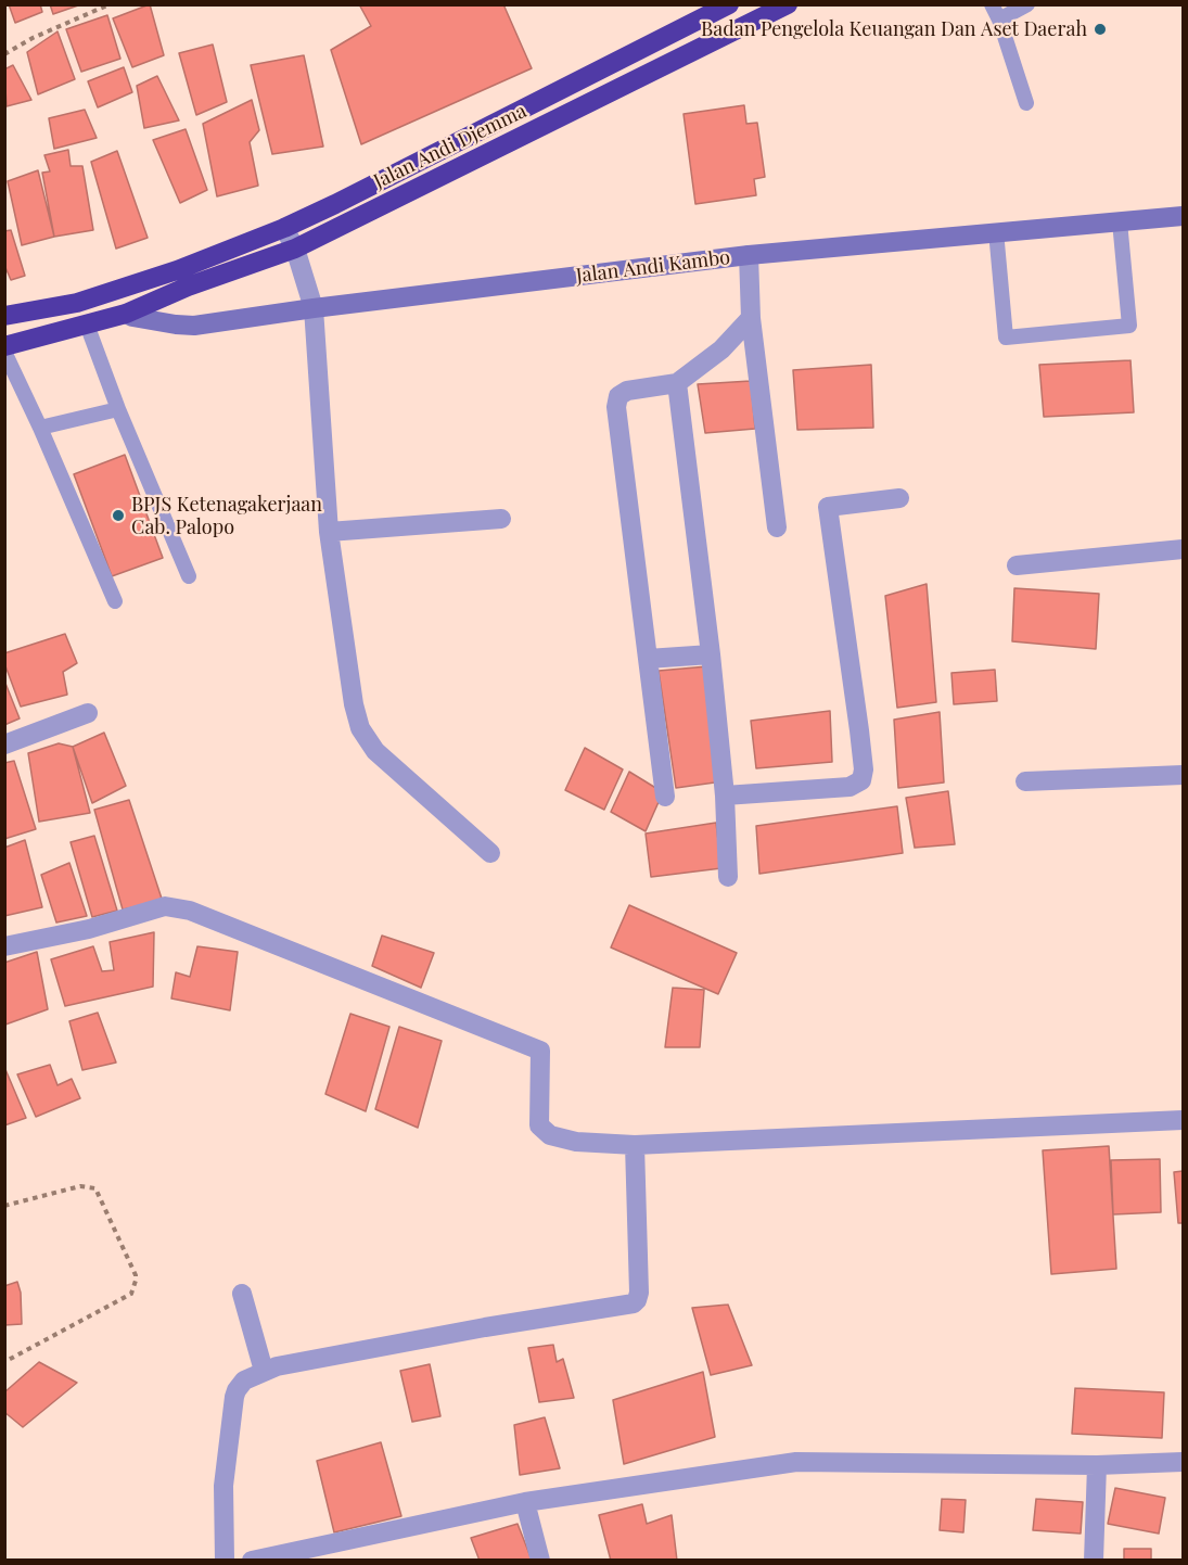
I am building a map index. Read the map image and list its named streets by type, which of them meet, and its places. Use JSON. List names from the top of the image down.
{
  "streets": {
    "highway": ["Jalan Andi Djemma"],
    "street": ["Jalan Andi Kambo"]
  },
  "crossings": [
    ["Jalan Andi Djemma", "Jalan Andi Kambo"]
  ],
  "places": ["Badan Pengelola Keuangan Dan Aset Daerah", "BPJS Ketenagakerjaan Cab. Palopo"]
}
